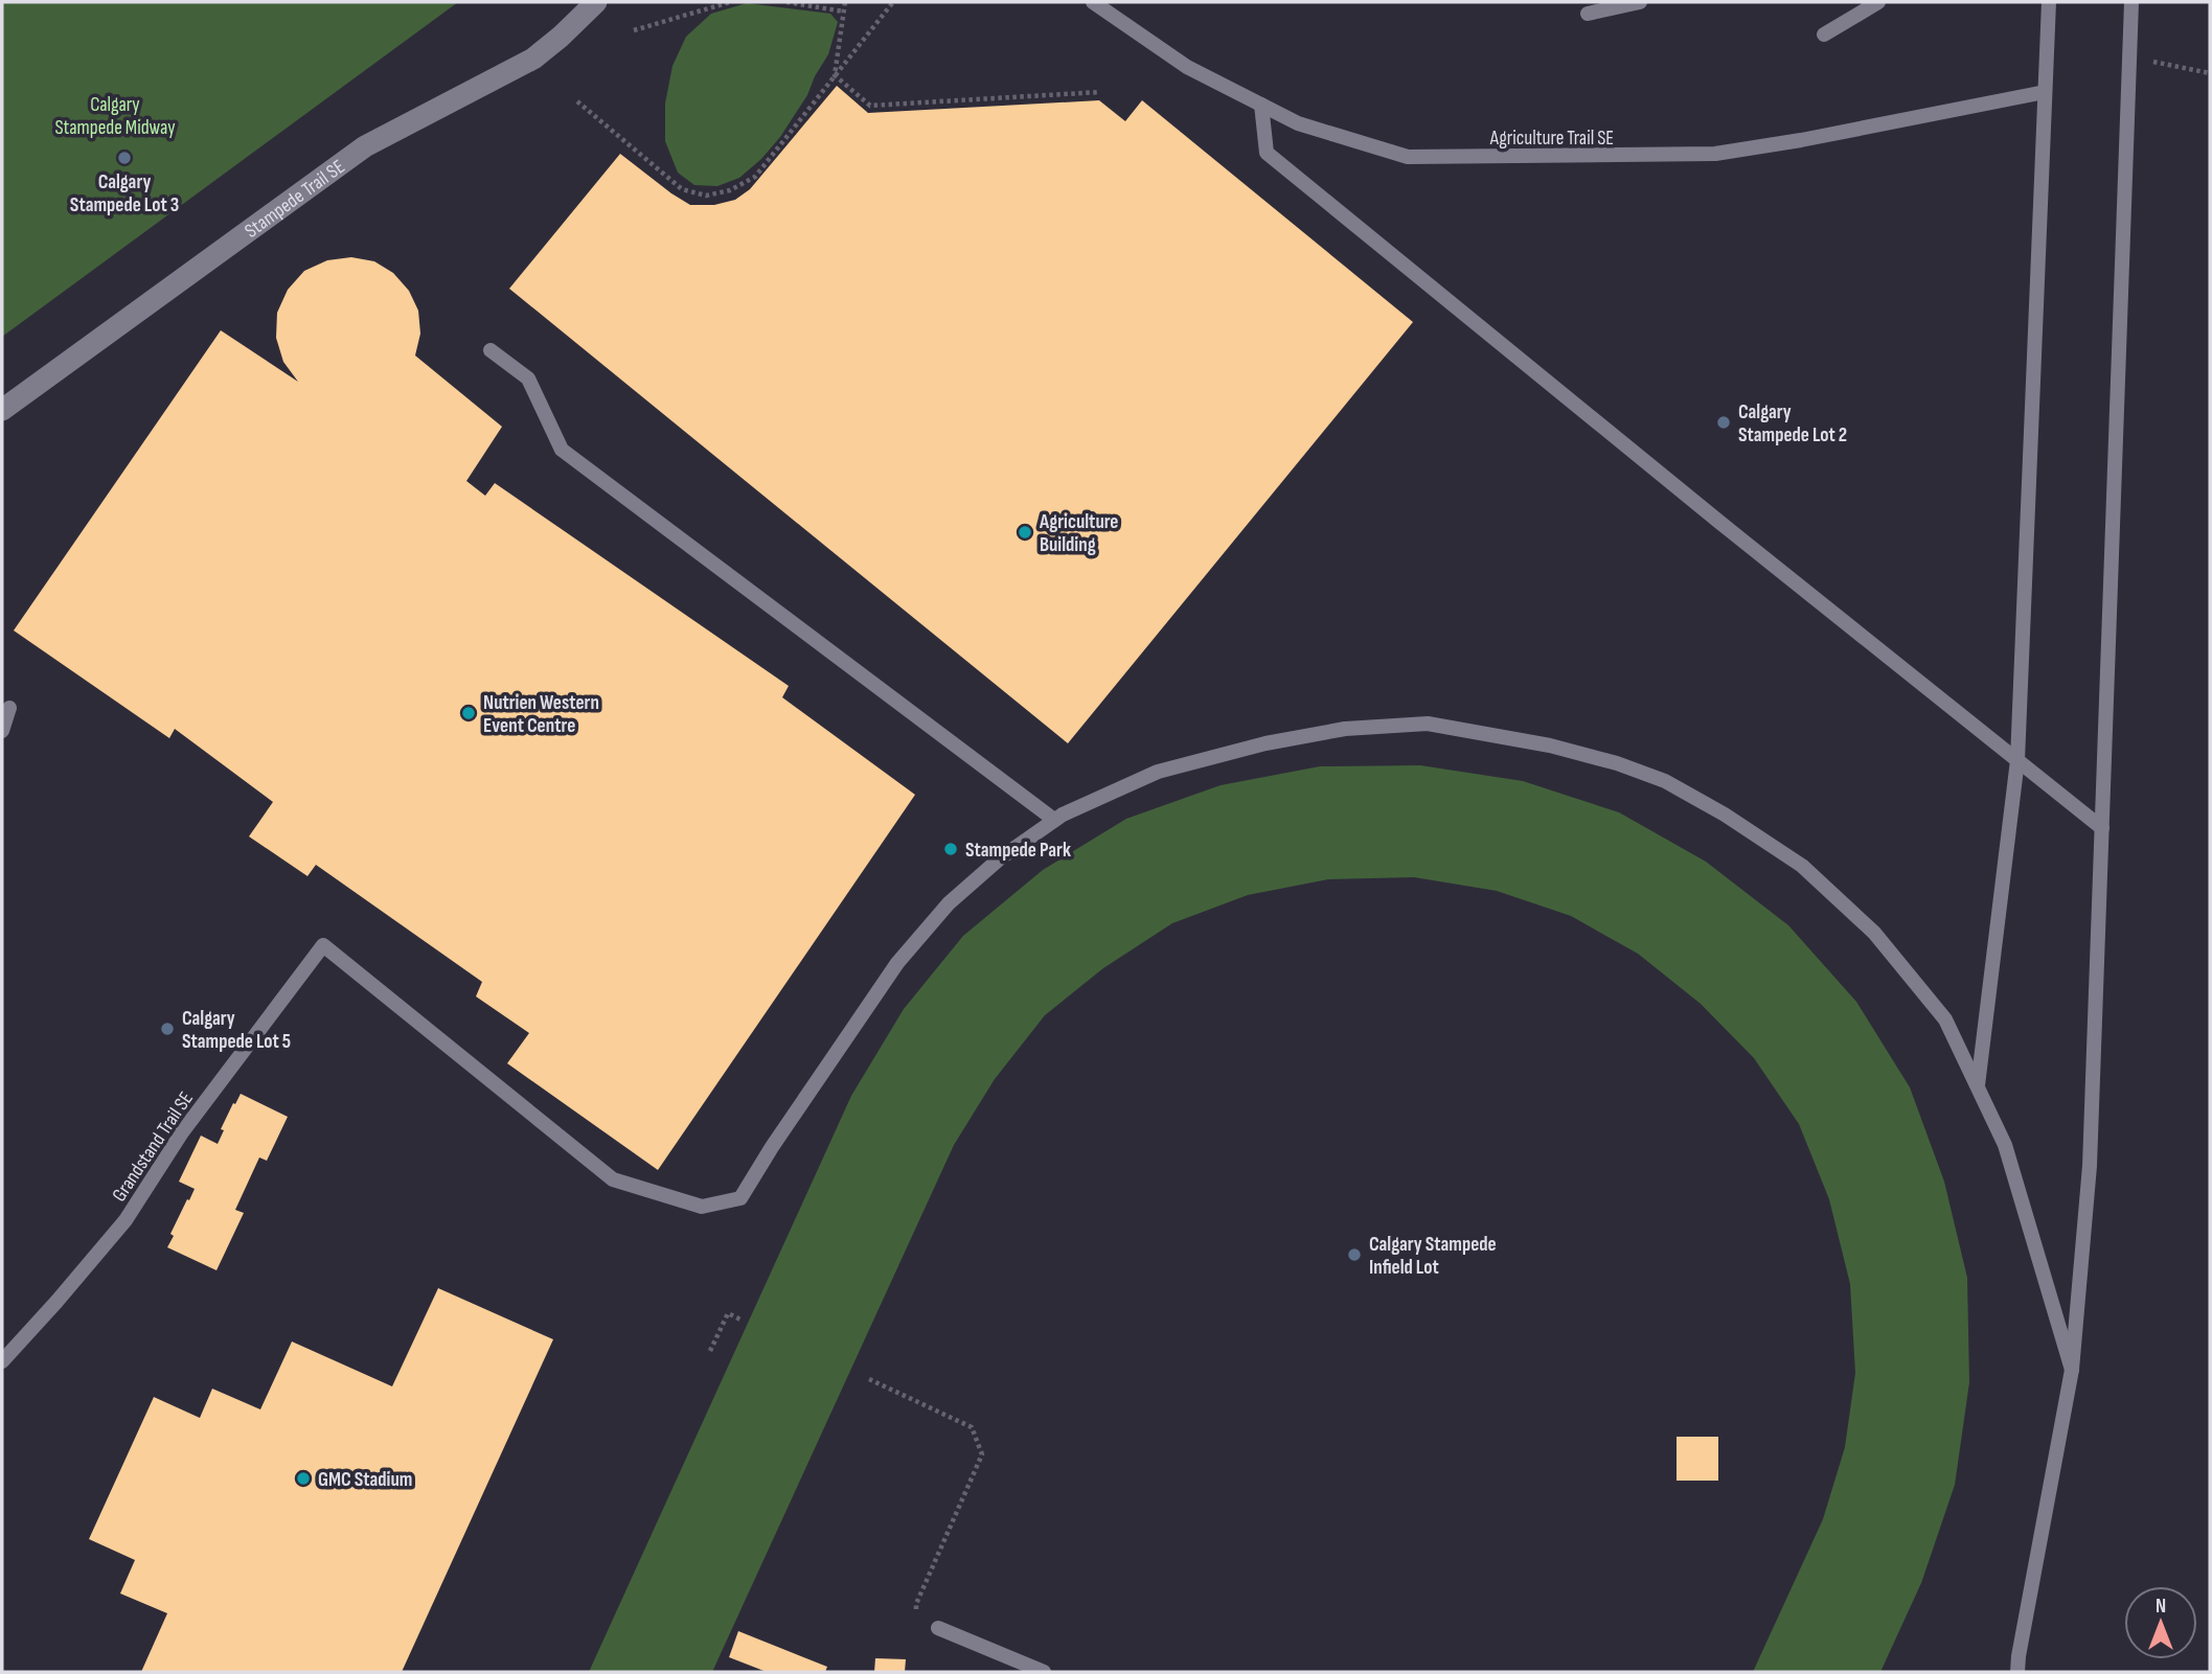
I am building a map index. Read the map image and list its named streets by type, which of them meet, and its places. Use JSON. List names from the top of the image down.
{
  "streets": {
    "street": ["Stampede Trail SE"],
    "lane": ["Agriculture Trail SE", "Grandstand Trail SE"]
  },
  "parks": ["Calgary Stampede Midway"],
  "places": [
    "Calgary Stampede Lot 3",
    "Calgary Stampede Lot 2",
    "Agriculture Building",
    "Nutrien Western Event Centre",
    "Stampede Park",
    "Calgary Stampede Lot 5",
    "Calgary Stampede Infield Lot",
    "GMC Stadium"
  ],
  "north": "top"
}
